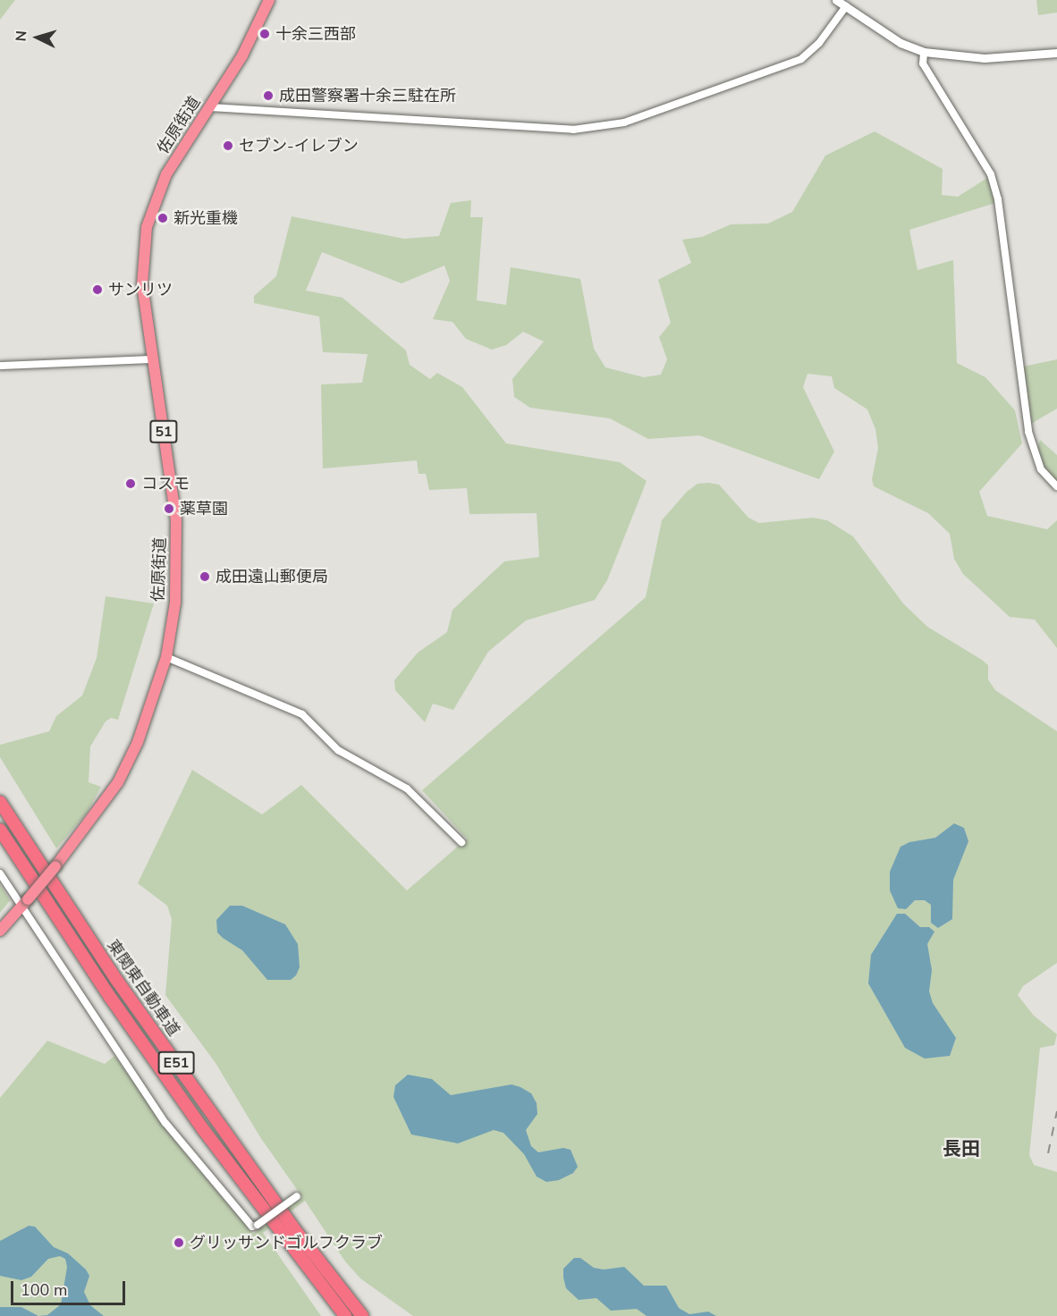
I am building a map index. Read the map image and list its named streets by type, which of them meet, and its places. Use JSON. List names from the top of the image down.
{
  "streets": {
    "highway": [
      "佐原街道",
      "51",
      "東関東自動車道",
      "E51"
    ]
  },
  "districts": ["長田"],
  "places": [
    "十余三西部",
    "成田警察署十余三駐在所",
    "セブン-イレブン",
    "新光重機",
    "サンリツ",
    "コスモ",
    "薬草園",
    "成田遠山郵便局",
    "グリッサンドゴルフクラブ"
  ],
  "scale_bar": "100 m",
  "north": "left"
}
